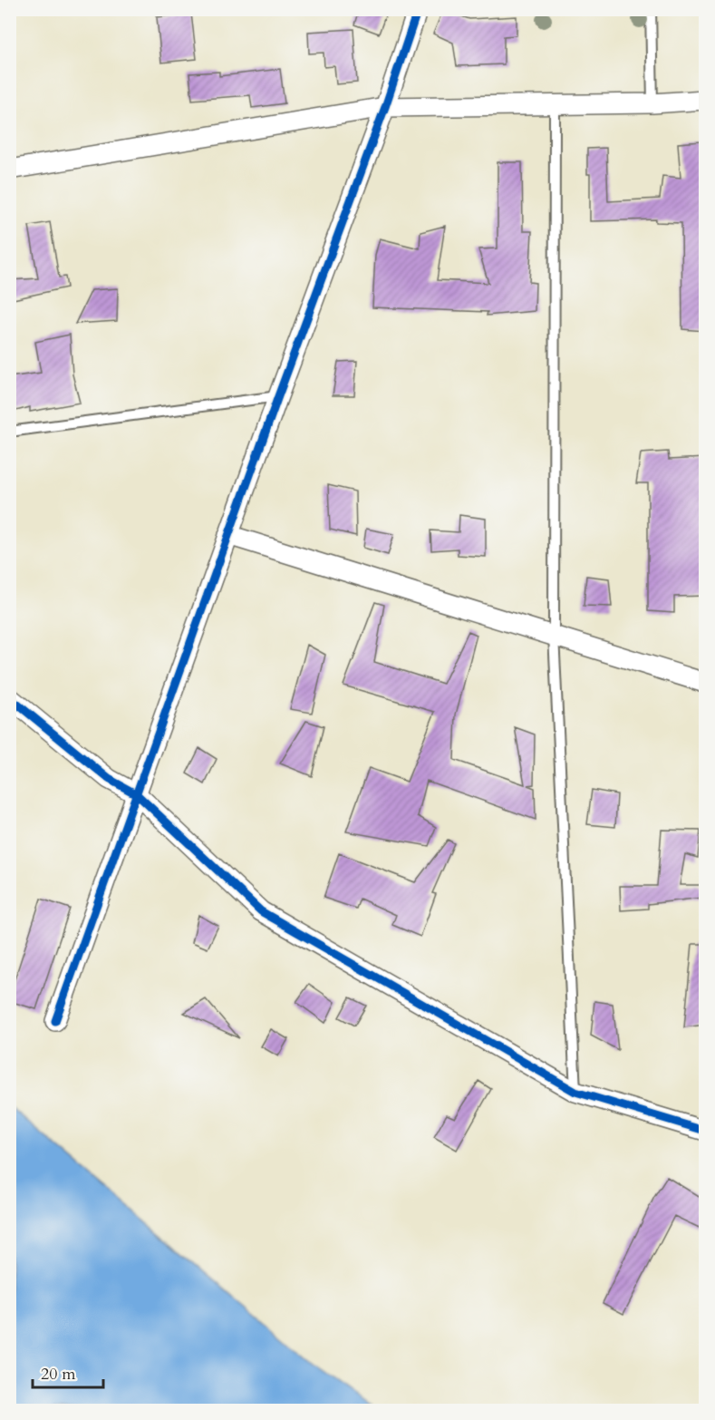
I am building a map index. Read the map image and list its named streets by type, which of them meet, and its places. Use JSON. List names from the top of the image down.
{
  "scale_bar": "20 m"
}
